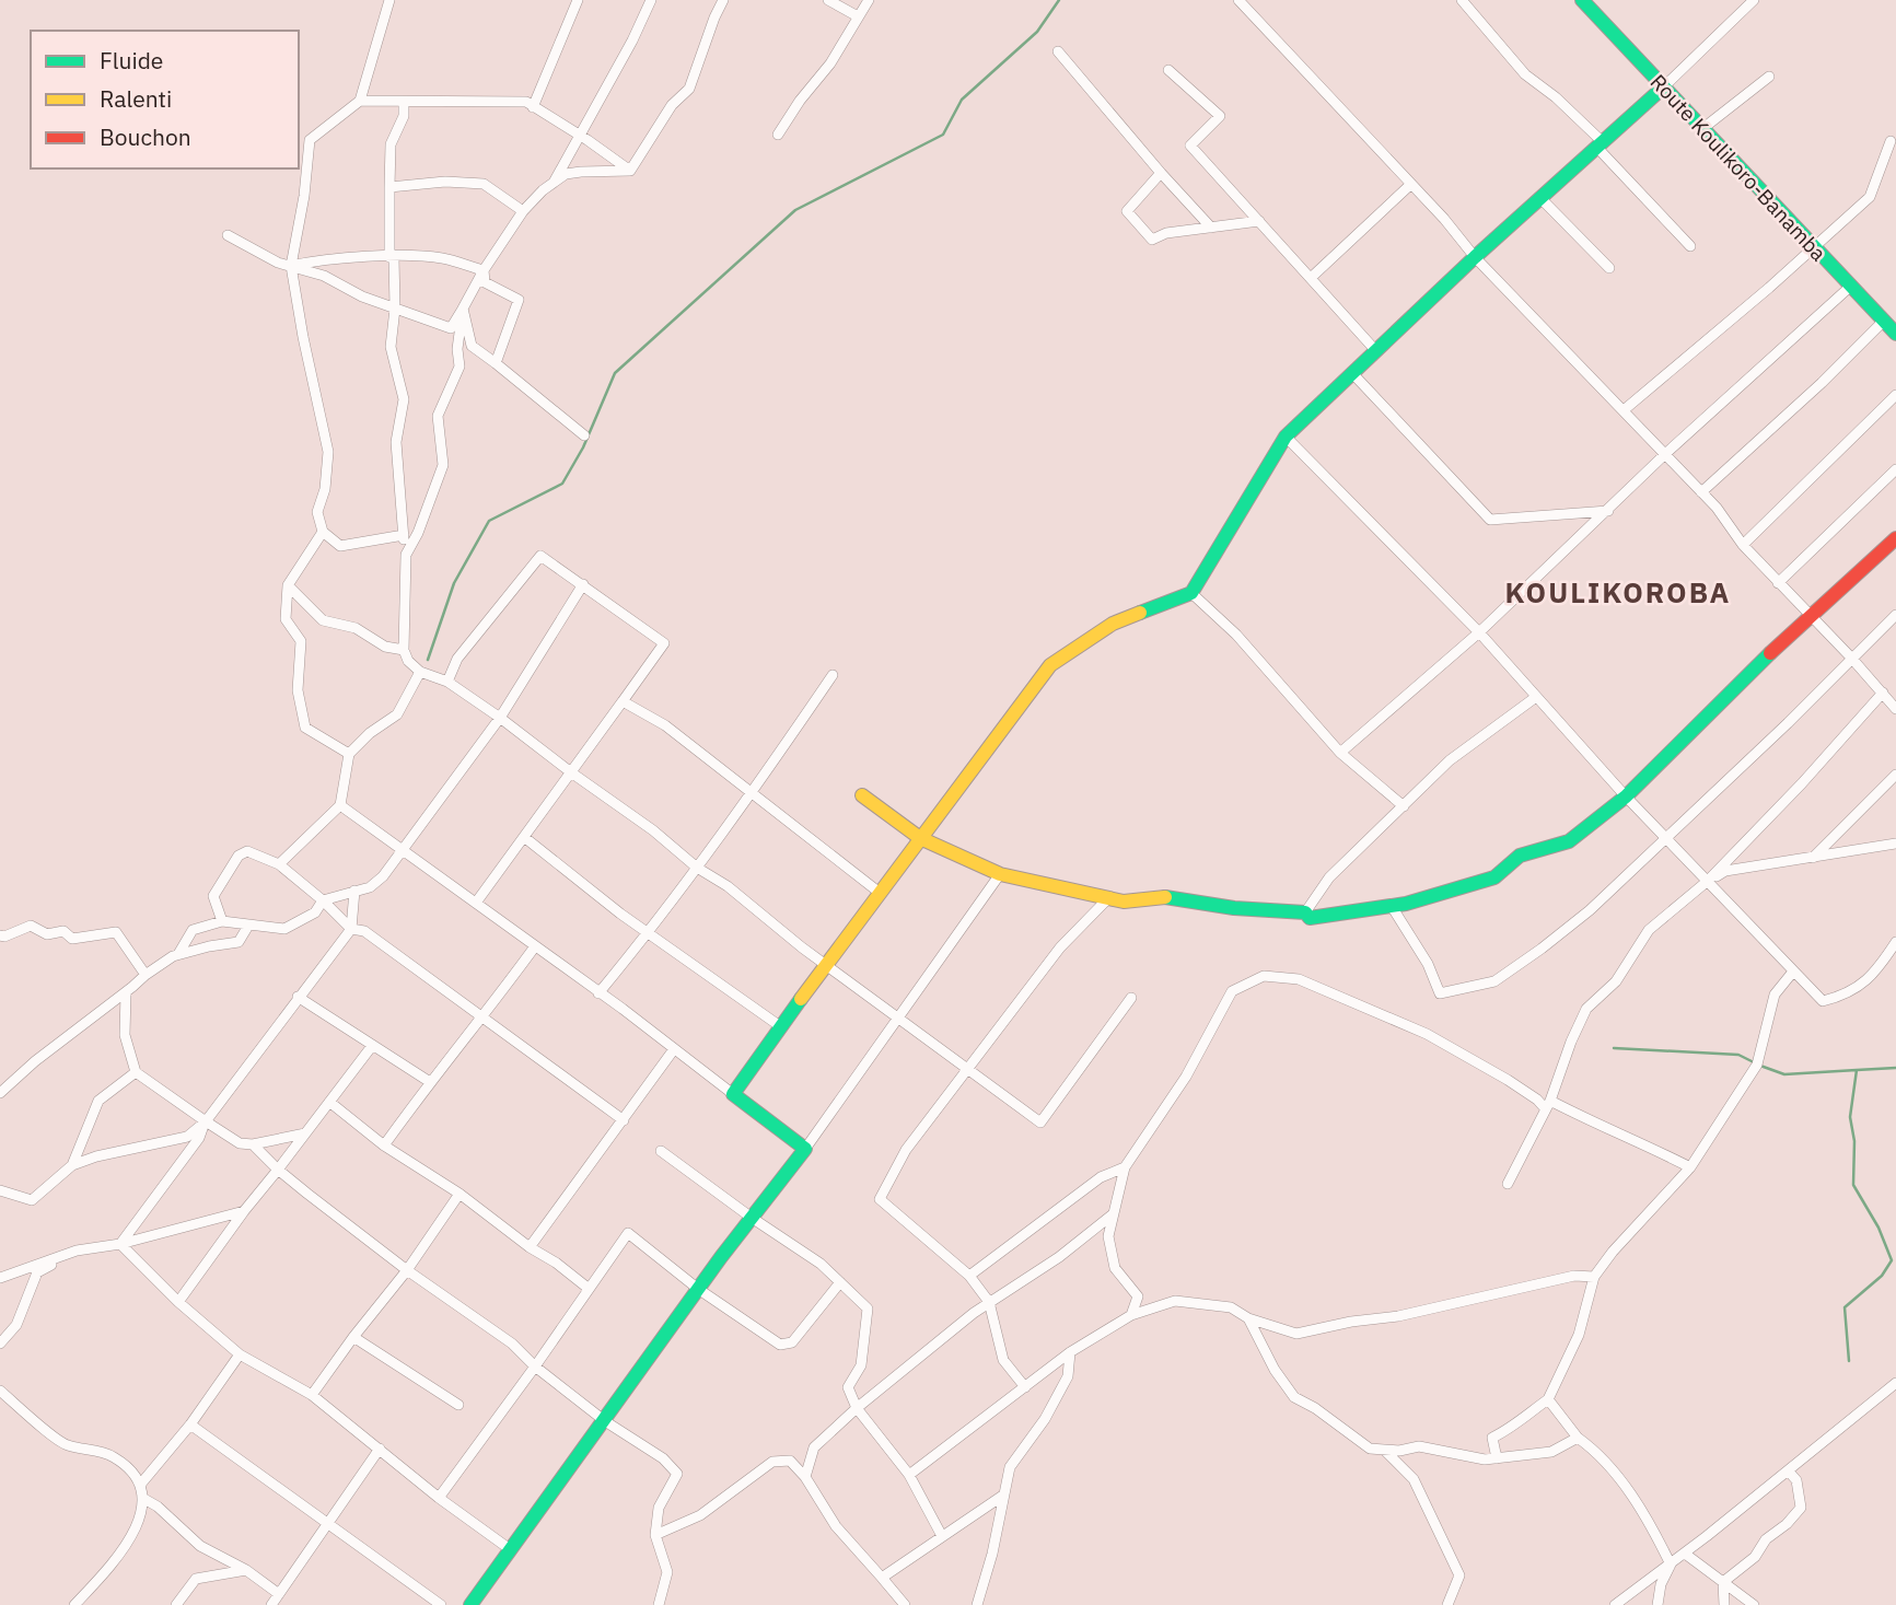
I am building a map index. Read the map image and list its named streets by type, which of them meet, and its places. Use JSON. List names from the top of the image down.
{
  "streets": {
    "street": ["Route Koulikoro-Banamba"]
  },
  "districts": ["KOULIKOROBA"],
  "legend": ["Fluide", "Ralenti", "Bouchon"]
}
